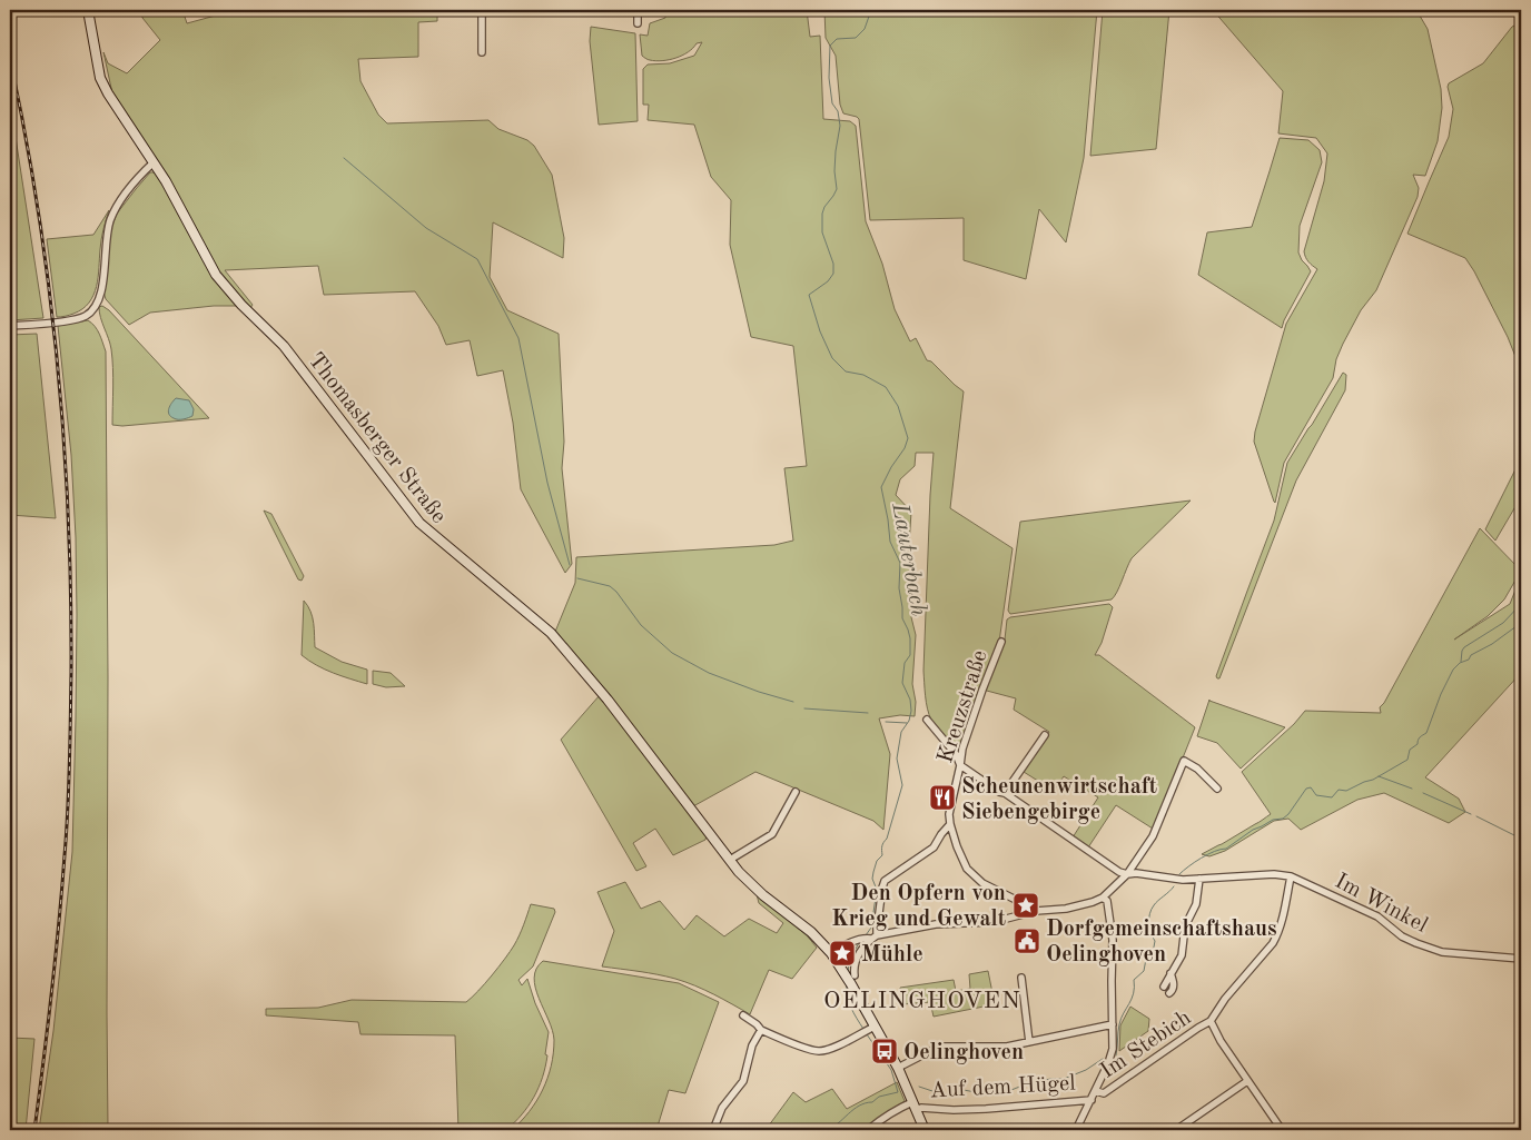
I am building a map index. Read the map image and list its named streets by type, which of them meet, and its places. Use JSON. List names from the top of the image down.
{
  "streets": {
    "main road": ["Thomasberger Straße"],
    "street": [
      "Kreuzstraße",
      "Im Winkel",
      "Im Stebich",
      "Auf dem Hügel"
    ]
  },
  "crossings": [
    ["Thomasberger Straße", "Auf dem Hügel"],
    ["Im Winkel", "Im Stebich"]
  ],
  "districts": ["OELINGHOVEN"],
  "water": ["Lauterbach"],
  "places": {
    "restaurant": ["Scheunenwirtschaft Siebengebirge"],
    "place": ["Den Opfern von Krieg und Gewalt", "Mühle"],
    "public building": ["Dorfgemeinschaftshaus Oelinghoven"],
    "bus stop": ["Oelinghoven"]
  }
}
